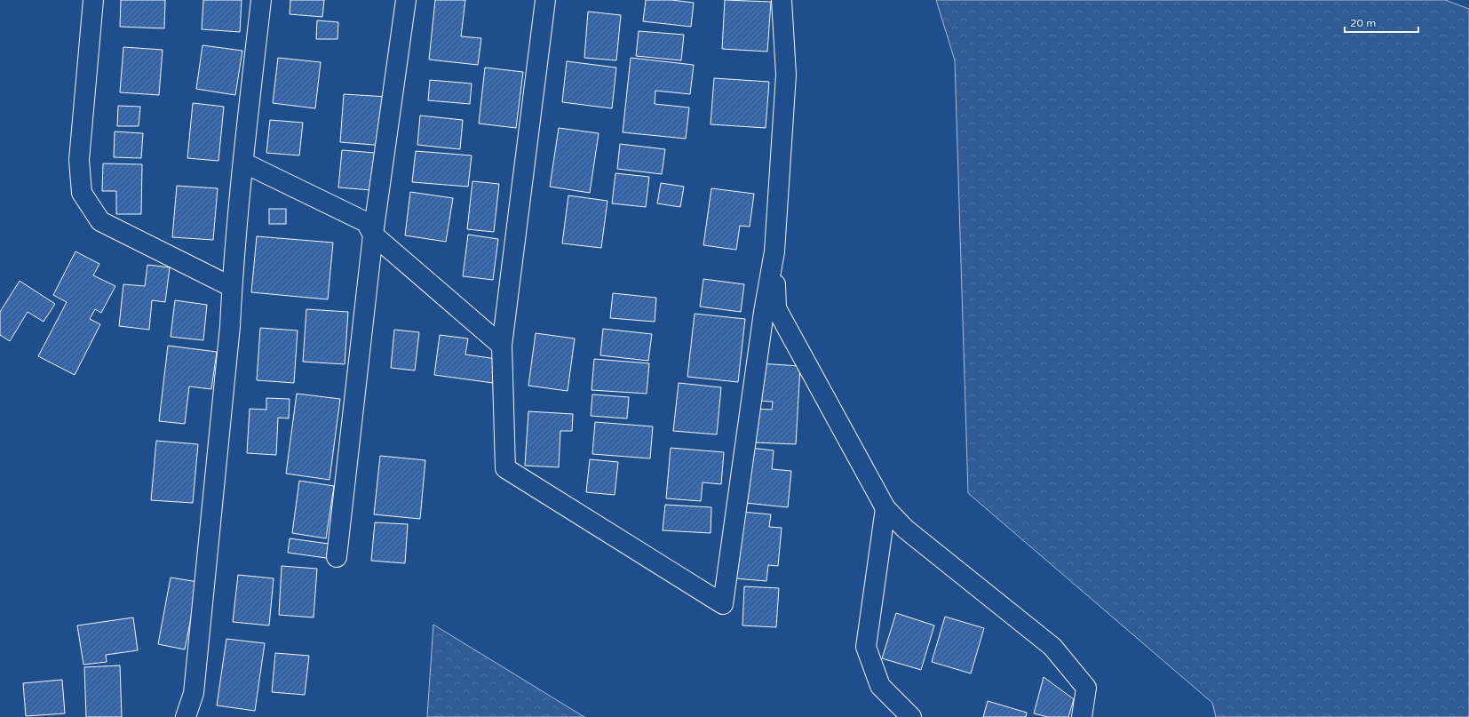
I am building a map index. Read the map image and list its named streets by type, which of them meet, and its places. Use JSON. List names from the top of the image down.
{
  "scale_bar": "20 m"
}
